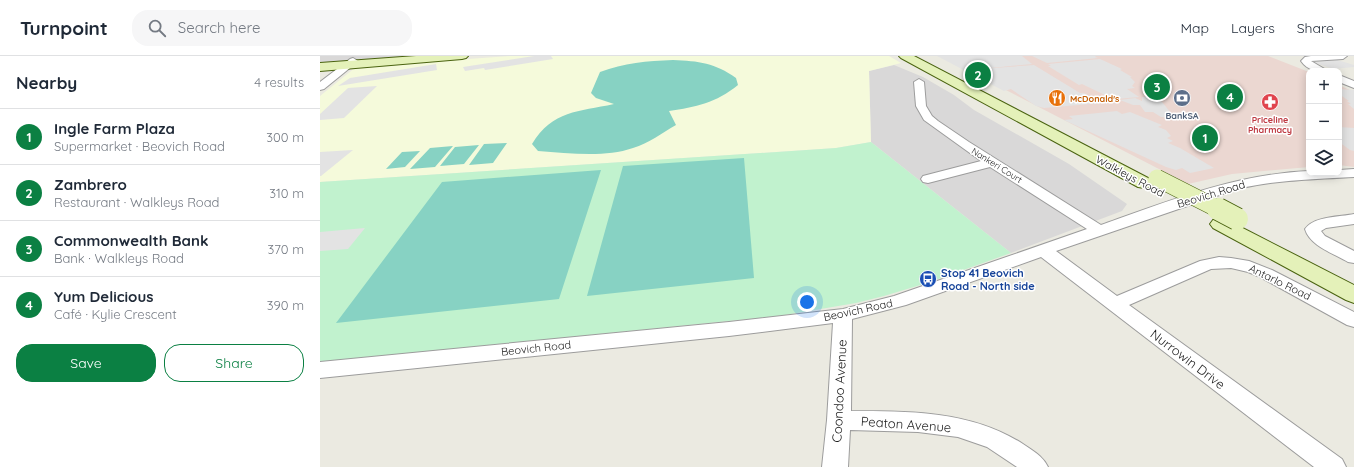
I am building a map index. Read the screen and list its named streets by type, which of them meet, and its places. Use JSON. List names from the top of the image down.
{
  "streets": {
    "main road": ["Walkleys Road"],
    "street": [
      "Nankeri Court",
      "Beovich Road",
      "Antarlo Road",
      "Nurrowin Drive",
      "Coondoo Avenue",
      "Peaton Avenue"
    ]
  },
  "crossings": [
    ["Nankeri Court", "Beovich Road"],
    ["Beovich Road", "Nurrowin Drive"],
    ["Beovich Road", "Coondoo Avenue"],
    ["Antarlo Road", "Nurrowin Drive"],
    ["Coondoo Avenue", "Peaton Avenue"]
  ],
  "places": {
    "restaurant": ["McDonald's"],
    "bank": ["BankSA"],
    "pharmacy": ["Priceline Pharmacy"],
    "bus stop": ["Stop 41 Beovich Road - North side"]
  },
  "page": {
    "header": "Turnpoint",
    "search": "Search here",
    "nav": ["Map", "Layers", "Share"],
    "heading": ["Nearby", "4 results"],
    "pins": [
      "2",
      "3",
      "4",
      "1"
    ],
    "map_buttons": ["+", "−"],
    "list": [
      {
        "mark": "1",
        "name": "Ingle Farm Plaza",
        "note": "Supermarket · Beovich Road",
        "value": "300 m"
      },
      {
        "mark": "2",
        "name": "Zambrero",
        "note": "Restaurant · Walkleys Road",
        "value": "310 m"
      },
      {
        "mark": "3",
        "name": "Commonwealth Bank",
        "note": "Bank · Walkleys Road",
        "value": "370 m"
      },
      {
        "mark": "4",
        "name": "Yum Delicious",
        "note": "Café · Kylie Crescent",
        "value": "390 m"
      }
    ],
    "buttons": ["Save", "Share"]
  }
}
